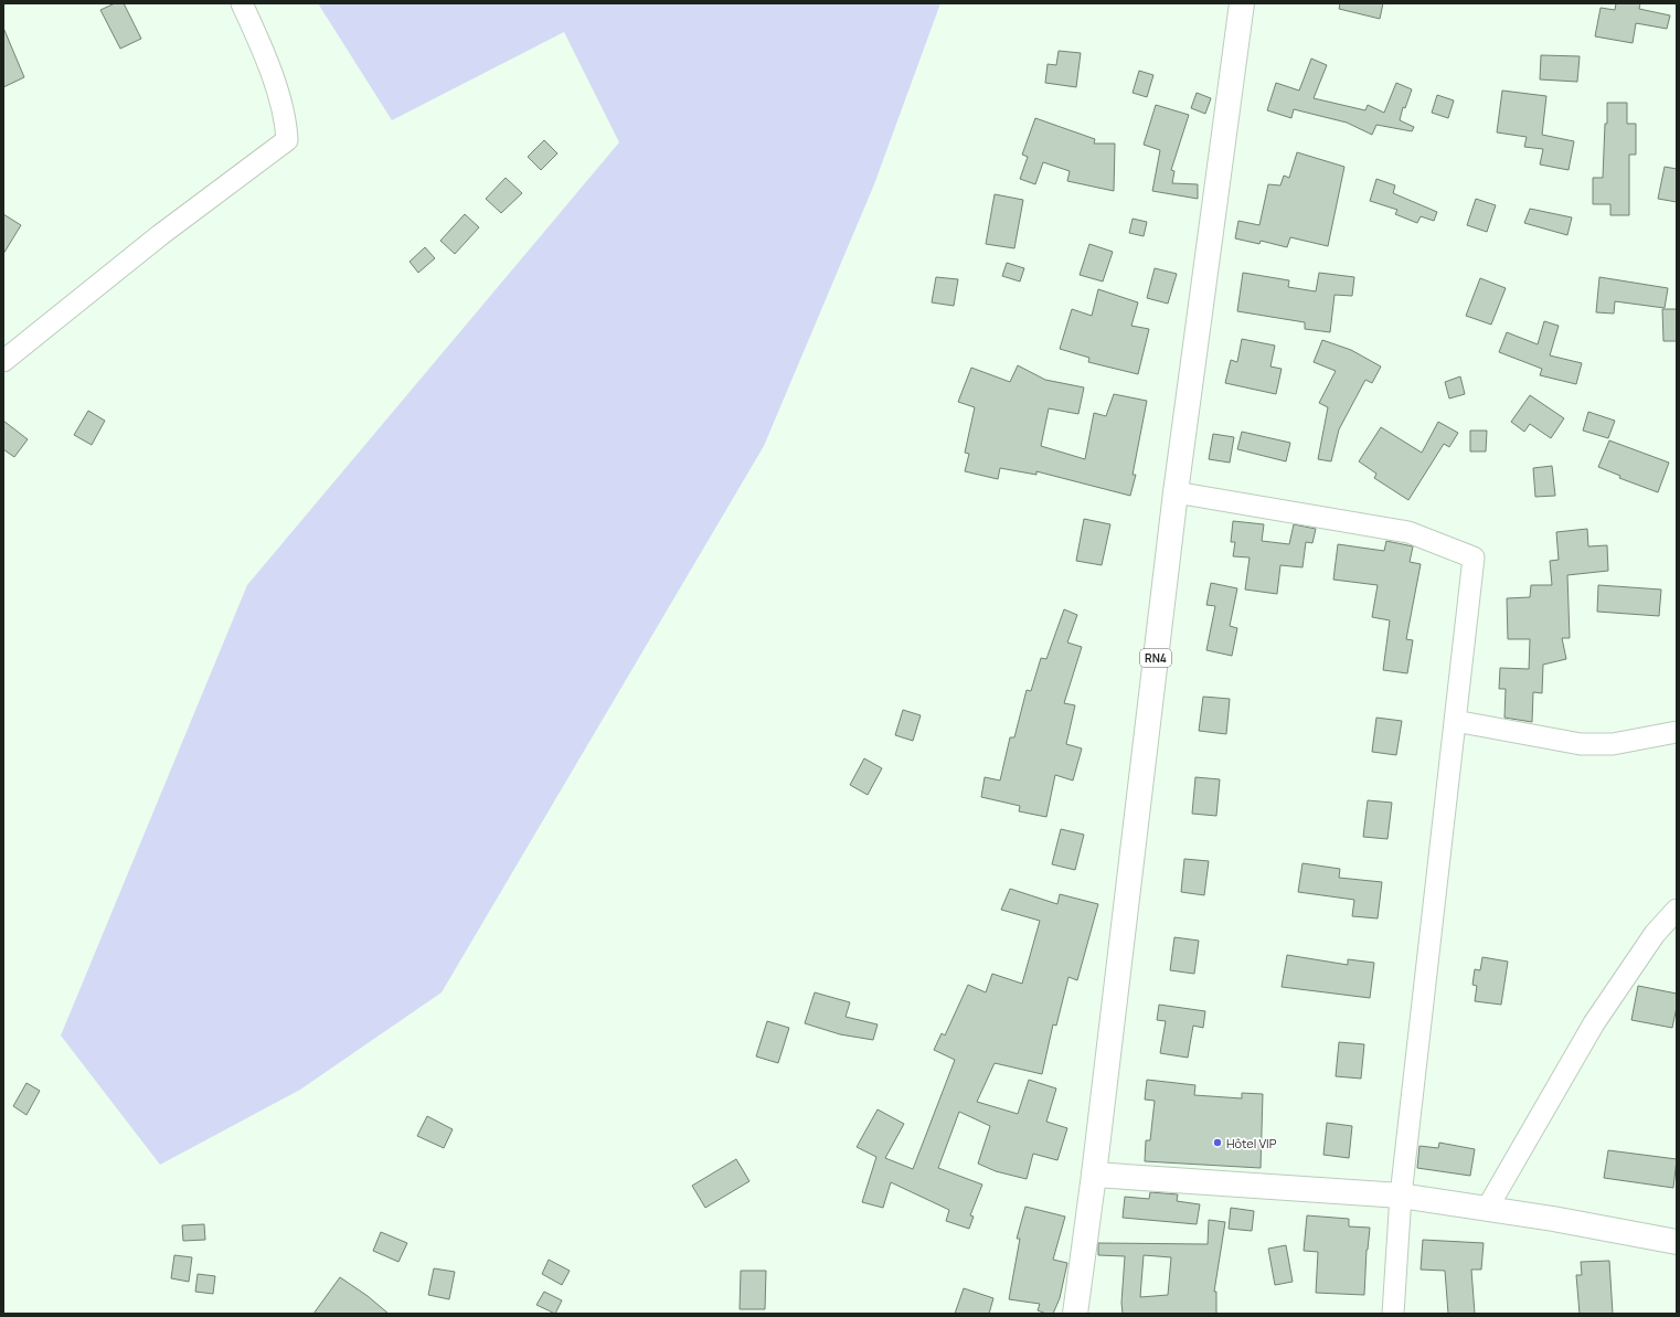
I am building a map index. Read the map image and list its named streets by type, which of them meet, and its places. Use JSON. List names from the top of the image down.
{
  "streets": {
    "main road": ["RN4"]
  },
  "places": ["Hôtel VIP"]
}
